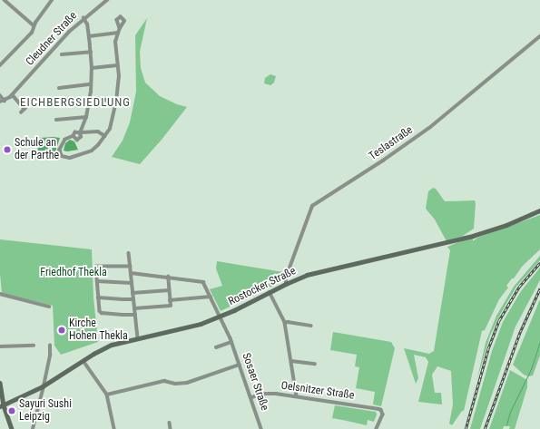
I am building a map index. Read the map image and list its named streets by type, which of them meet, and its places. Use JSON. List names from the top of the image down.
{
  "streets": {
    "main road": ["Rostocker Straße"],
    "street": [
      "Cleudner Straße",
      "Teslastraße",
      "Sosaer Straße",
      "Oelsnitzer Straße"
    ]
  },
  "crossings": [
    ["Teslastraße", "Rostocker Straße"],
    ["Rostocker Straße", "Sosaer Straße"],
    ["Sosaer Straße", "Oelsnitzer Straße"]
  ],
  "districts": ["EICHBERGSIEDLUNG"],
  "parks": ["Friedhof Thekla"],
  "places": ["Schule an der Parthe", "Kirche Hohen Thekla", "Sayuri Sushi Leipzig"]
}
